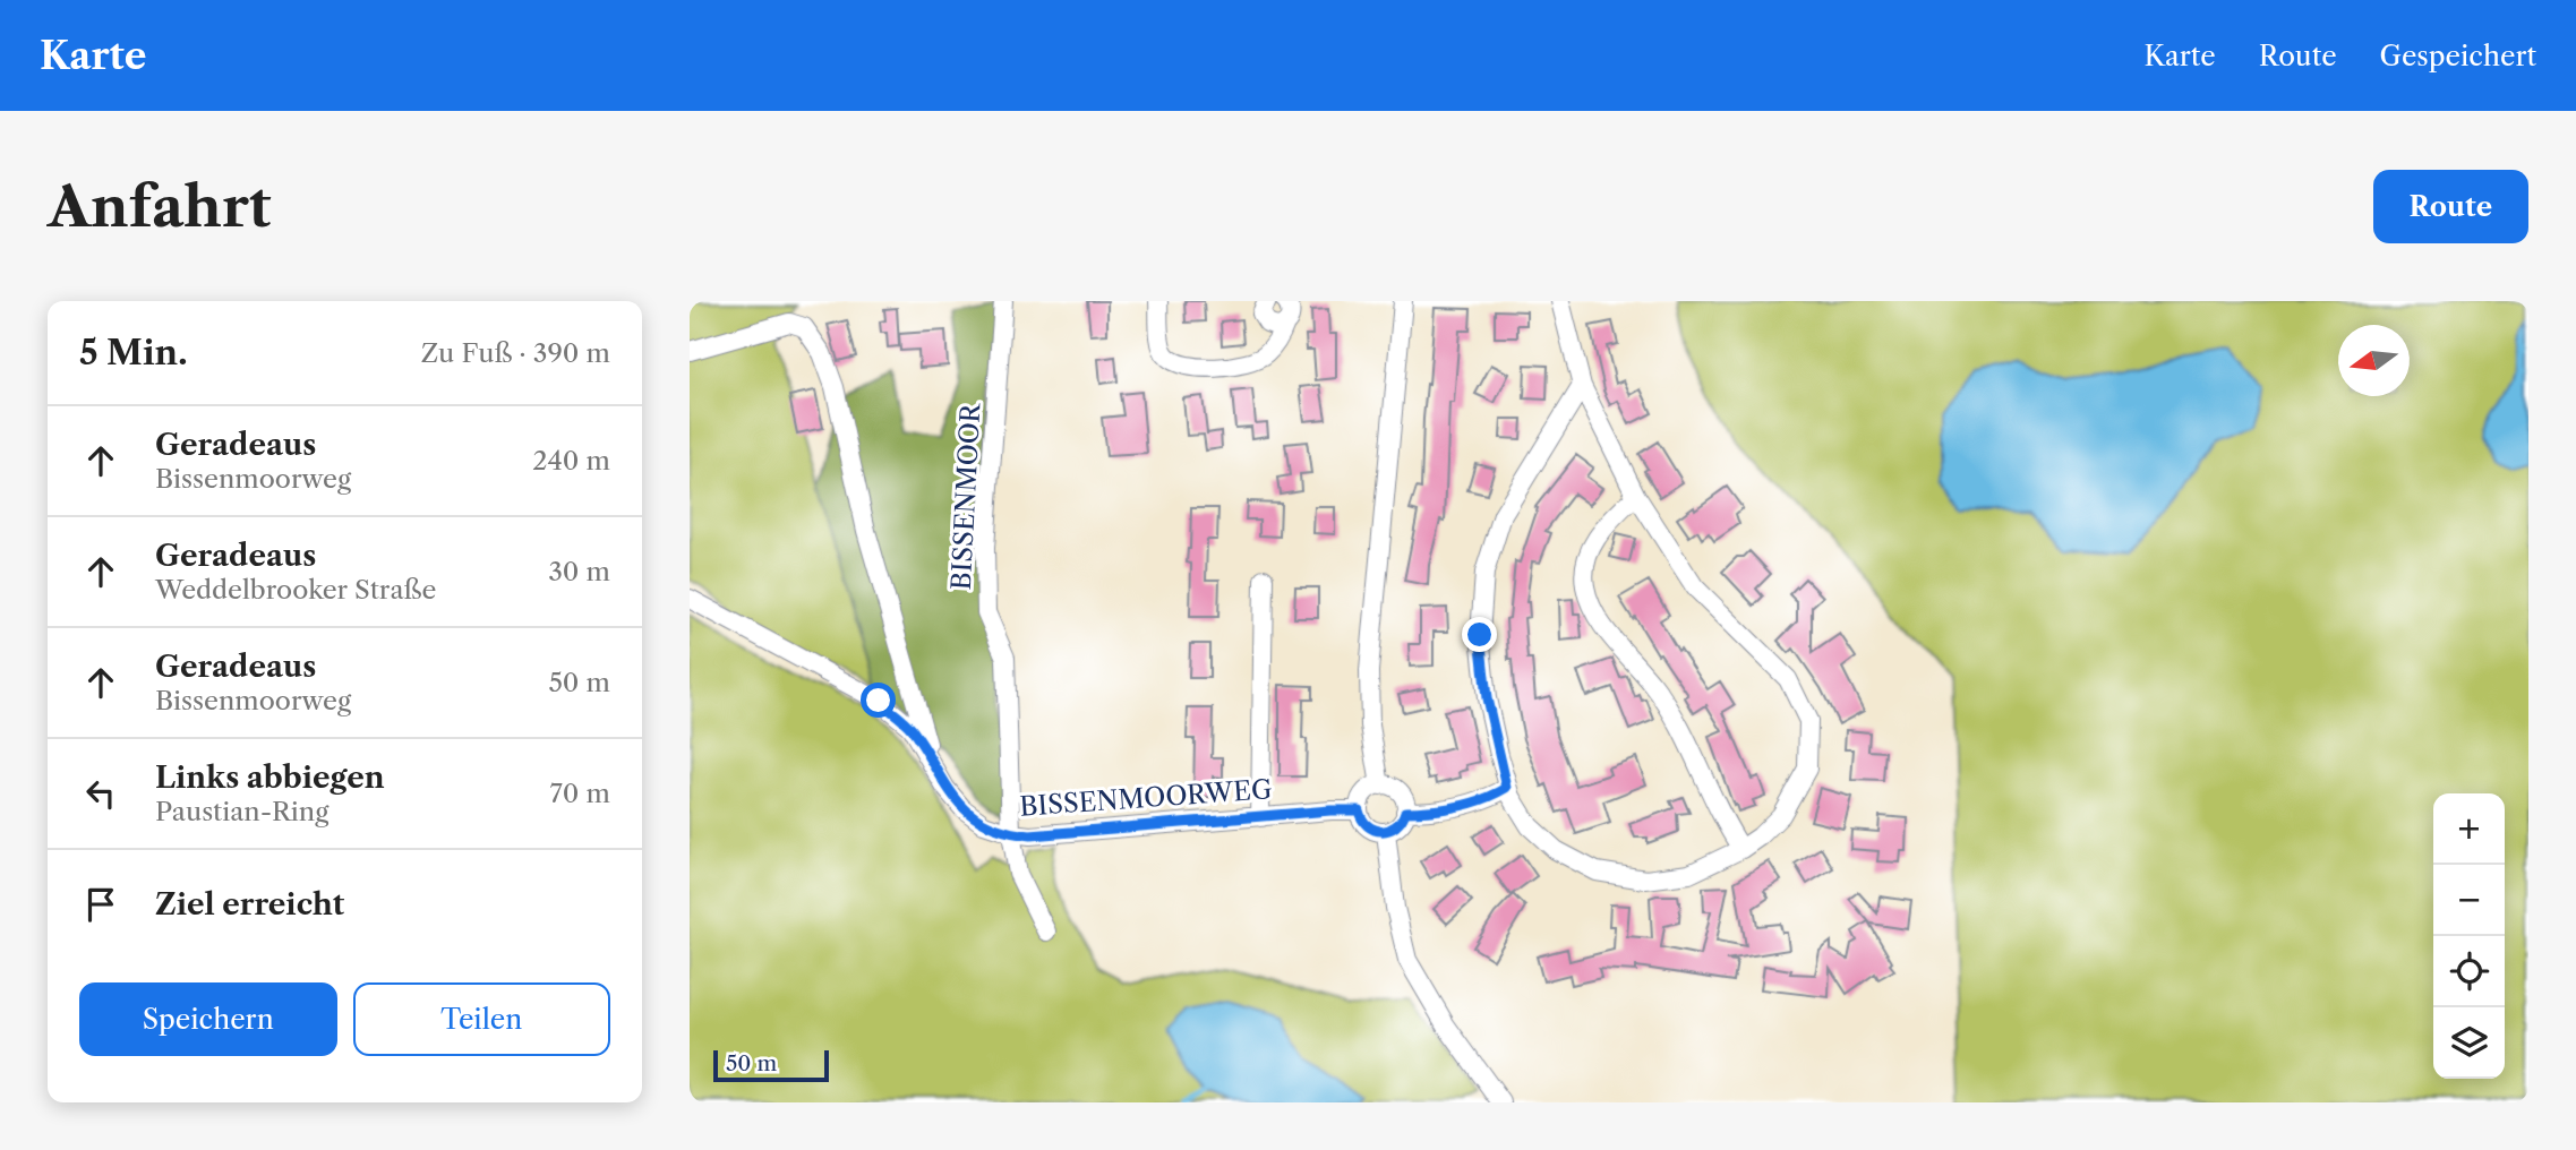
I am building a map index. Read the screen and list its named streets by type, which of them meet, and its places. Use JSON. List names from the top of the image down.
{
  "streets": {
    "street": ["BISSENMOOR", "BISSENMOORWEG"]
  },
  "crossings": [
    ["BISSENMOOR", "BISSENMOORWEG"]
  ],
  "scale_bar": "50 m",
  "north": "left",
  "page": {
    "header": "Karte",
    "nav": ["Karte", "Route", "Gespeichert"],
    "buttons": [
      "Route",
      ["Speichern", "Teilen"]
    ],
    "title": "Anfahrt",
    "heading": ["5 Min.", "Zu Fuß · 390 m"],
    "list": [
      ["Geradeaus", "Bissenmoorweg", "240 m"],
      ["Geradeaus", "Weddelbrooker Straße", "30 m"],
      ["Geradeaus", "Bissenmoorweg", "50 m"],
      ["Links abbiegen", "Paustian-Ring", "70 m"],
      "Ziel erreicht"
    ],
    "map_buttons": ["+", "−"],
    "scale": "50 m"
  }
}
